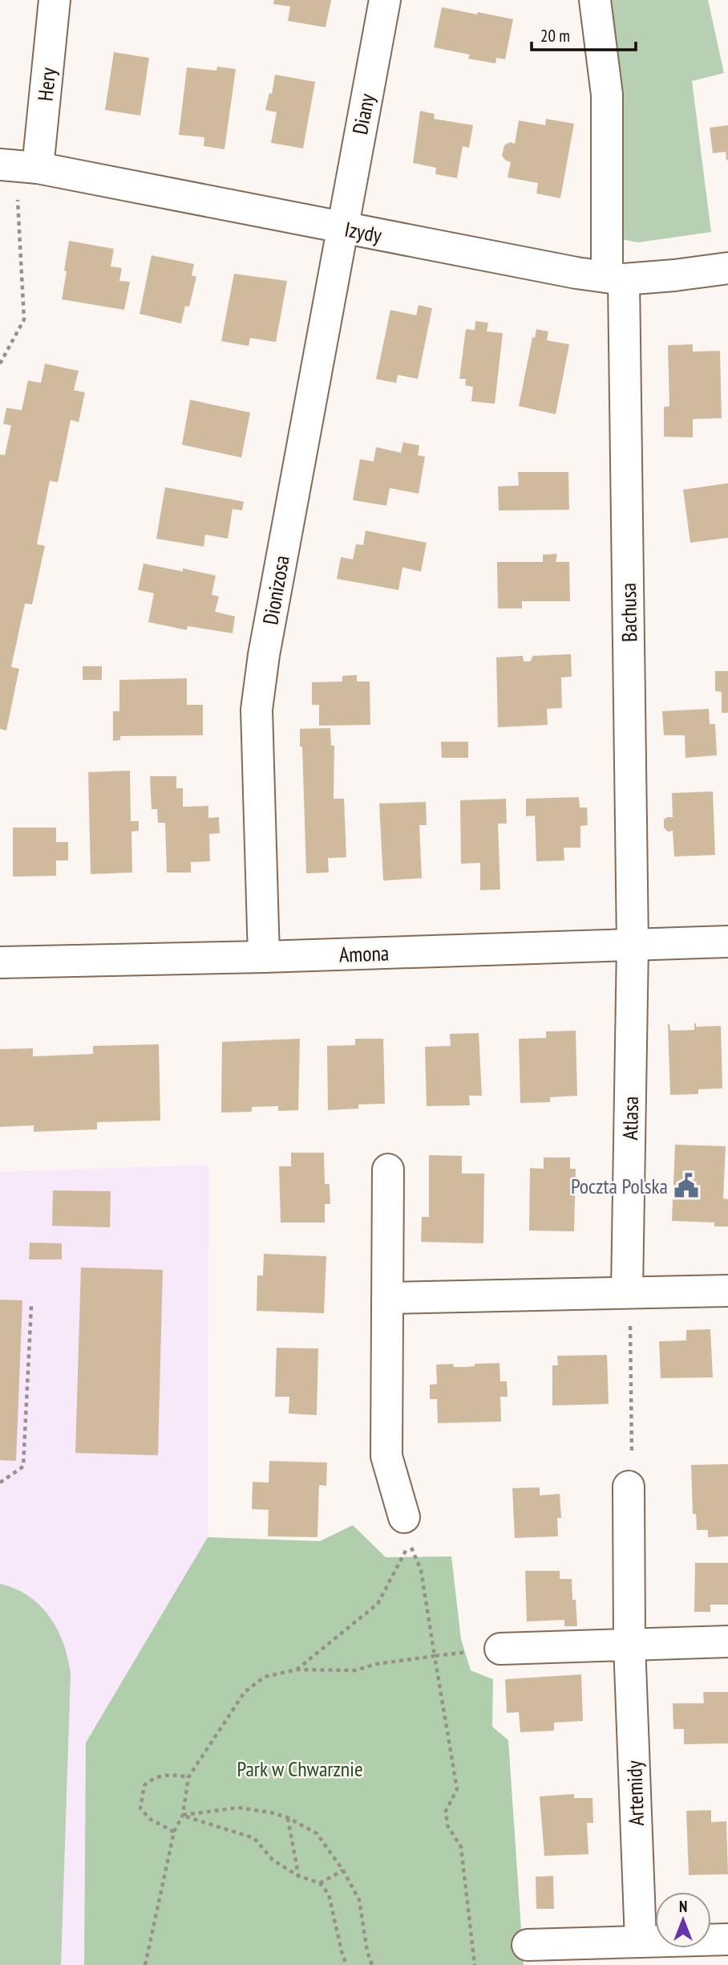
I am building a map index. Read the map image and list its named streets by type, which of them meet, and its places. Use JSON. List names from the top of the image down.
{
  "streets": {
    "street": [
      "Hery",
      "Diany",
      "Izydy",
      "Dionizosa",
      "Bachusa",
      "Amona",
      "Atlasa",
      "Artemidy"
    ]
  },
  "crossings": [
    ["Hery", "Izydy"],
    ["Diany", "Izydy"],
    ["Diany", "Dionizosa"],
    ["Izydy", "Dionizosa"],
    ["Izydy", "Bachusa"],
    ["Dionizosa", "Amona"],
    ["Bachusa", "Amona"],
    ["Bachusa", "Atlasa"],
    ["Amona", "Atlasa"]
  ],
  "parks": ["Park w Chwarznie"],
  "places": {
    "public building": ["Poczta Polska"]
  },
  "scale_bar": "20 m",
  "north": "top"
}
